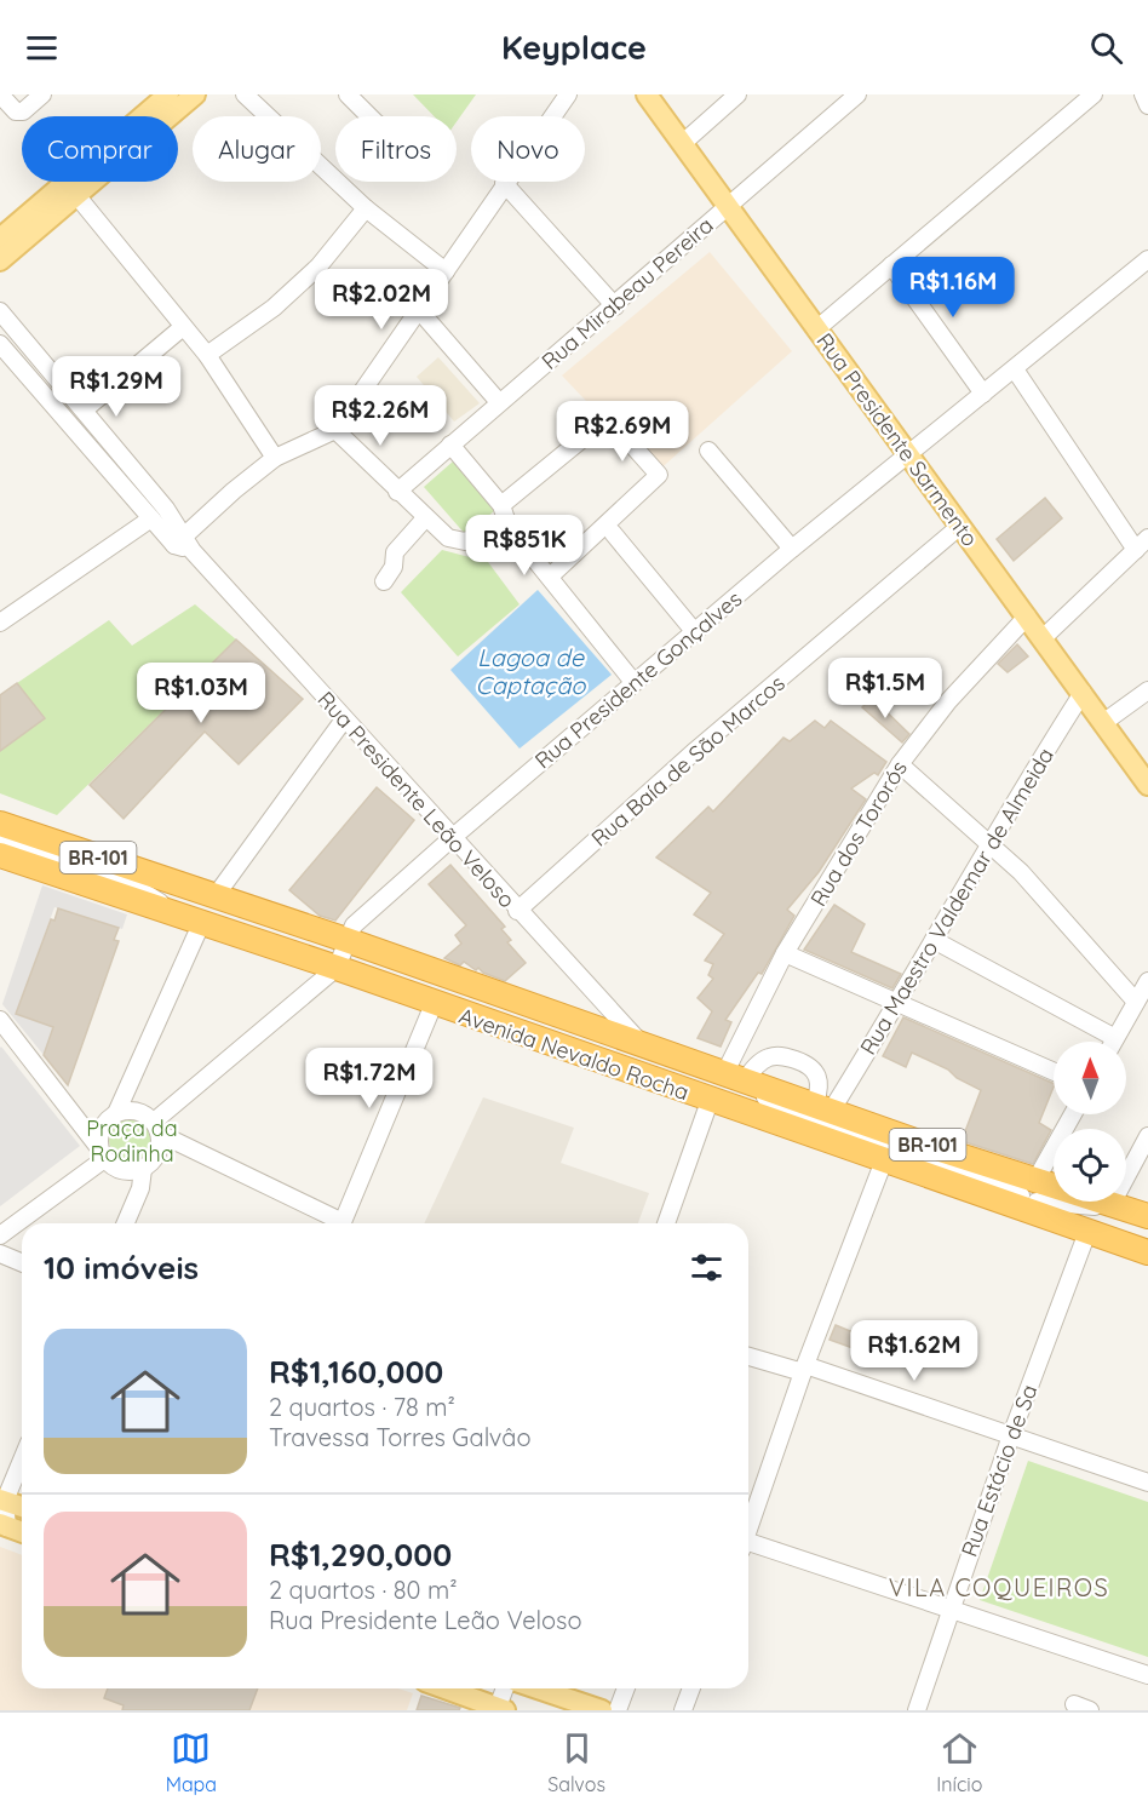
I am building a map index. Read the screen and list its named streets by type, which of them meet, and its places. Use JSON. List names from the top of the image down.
{
  "streets": {
    "highway": ["BR-101", "Avenida Nevaldo Rocha"],
    "main road": ["Rua Presidente Sarmento"],
    "street": [
      "Rua Mirabeau Pereira",
      "Rua Presidente Gonçalves",
      "Rua Baía de São Marcos",
      "Rua Presidente Leão Veloso",
      "Rua dos Tororós",
      "Rua Maestro Valdemar de Almeida",
      "Rua Estácio de Sa"
    ]
  },
  "crossings": [
    ["Rua Mirabeau Pereira", "Rua Presidente Sarmento"],
    ["Rua Presidente Sarmento", "Rua Presidente Gonçalves"],
    ["Rua Presidente Sarmento", "Rua Baía de São Marcos"],
    ["Rua Presidente Sarmento", "Rua dos Tororós"],
    ["Rua Presidente Sarmento", "Rua Maestro Valdemar de Almeida"],
    ["Rua Presidente Gonçalves", "Rua Presidente Leão Veloso"],
    ["Rua Presidente Gonçalves", "Avenida Nevaldo Rocha"],
    ["Rua Baía de São Marcos", "Rua Presidente Leão Veloso"],
    ["Rua Presidente Leão Veloso", "Avenida Nevaldo Rocha"],
    ["Rua dos Tororós", "Avenida Nevaldo Rocha"],
    ["Rua Maestro Valdemar de Almeida", "Avenida Nevaldo Rocha"],
    ["Avenida Nevaldo Rocha", "Rua Estácio de Sa"]
  ],
  "districts": ["VILA COQUEIROS"],
  "water": ["Lagoa de Captação"],
  "parks": ["Praça da Rodinha"],
  "north": "top",
  "page": {
    "header": "Keyplace",
    "chip": [
      "Comprar",
      "Alugar",
      "Filtros",
      "Novo"
    ],
    "price": [
      "R$1.16M",
      "R$2.02M",
      "R$1.29M",
      "R$2.26M",
      "R$2.69M",
      "R$851K",
      "R$1.5M",
      "R$1.03M",
      "R$1.72M",
      "R$1.62M"
    ],
    "heading": "10 imóveis",
    "list": [
      {
        "name": "R$1,160,000",
        "note": "2 quartos · 78 m² · Travessa Torres Galvâo"
      },
      {
        "name": "R$1,290,000",
        "note": "2 quartos · 80 m² · Rua Presidente Leão Veloso"
      }
    ],
    "tabs": ["Mapa", "Salvos", "Início"]
  }
}
